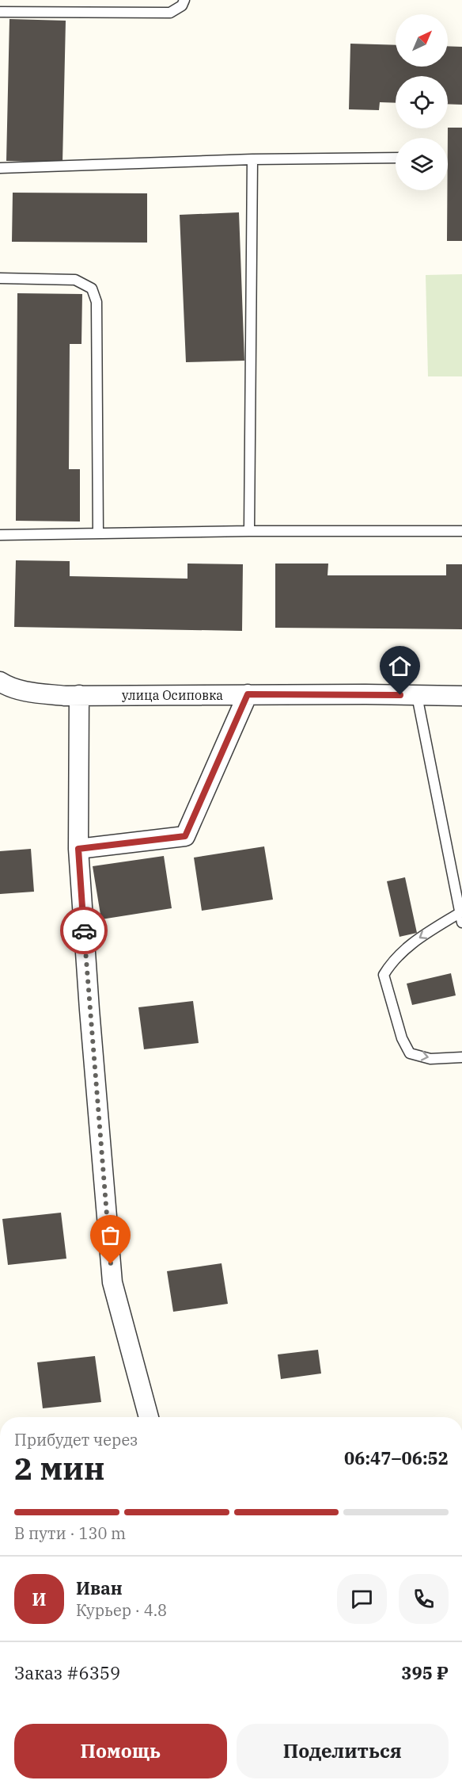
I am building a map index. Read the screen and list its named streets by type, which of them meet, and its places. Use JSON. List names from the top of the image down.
{
  "streets": {
    "street": ["улица Осиповка"]
  },
  "north": "top right",
  "page": {
    "heading": ["2 мин", "Прибудет через", "06:47–06:52"],
    "panel": [
      "Иван",
      "Курьер · 4.8",
      "Заказ #6359",
      "395 ₽"
    ],
    "bar": "В пути · 130 m",
    "round": "И",
    "buttons": ["Помощь", "Поделиться"]
  }
}
